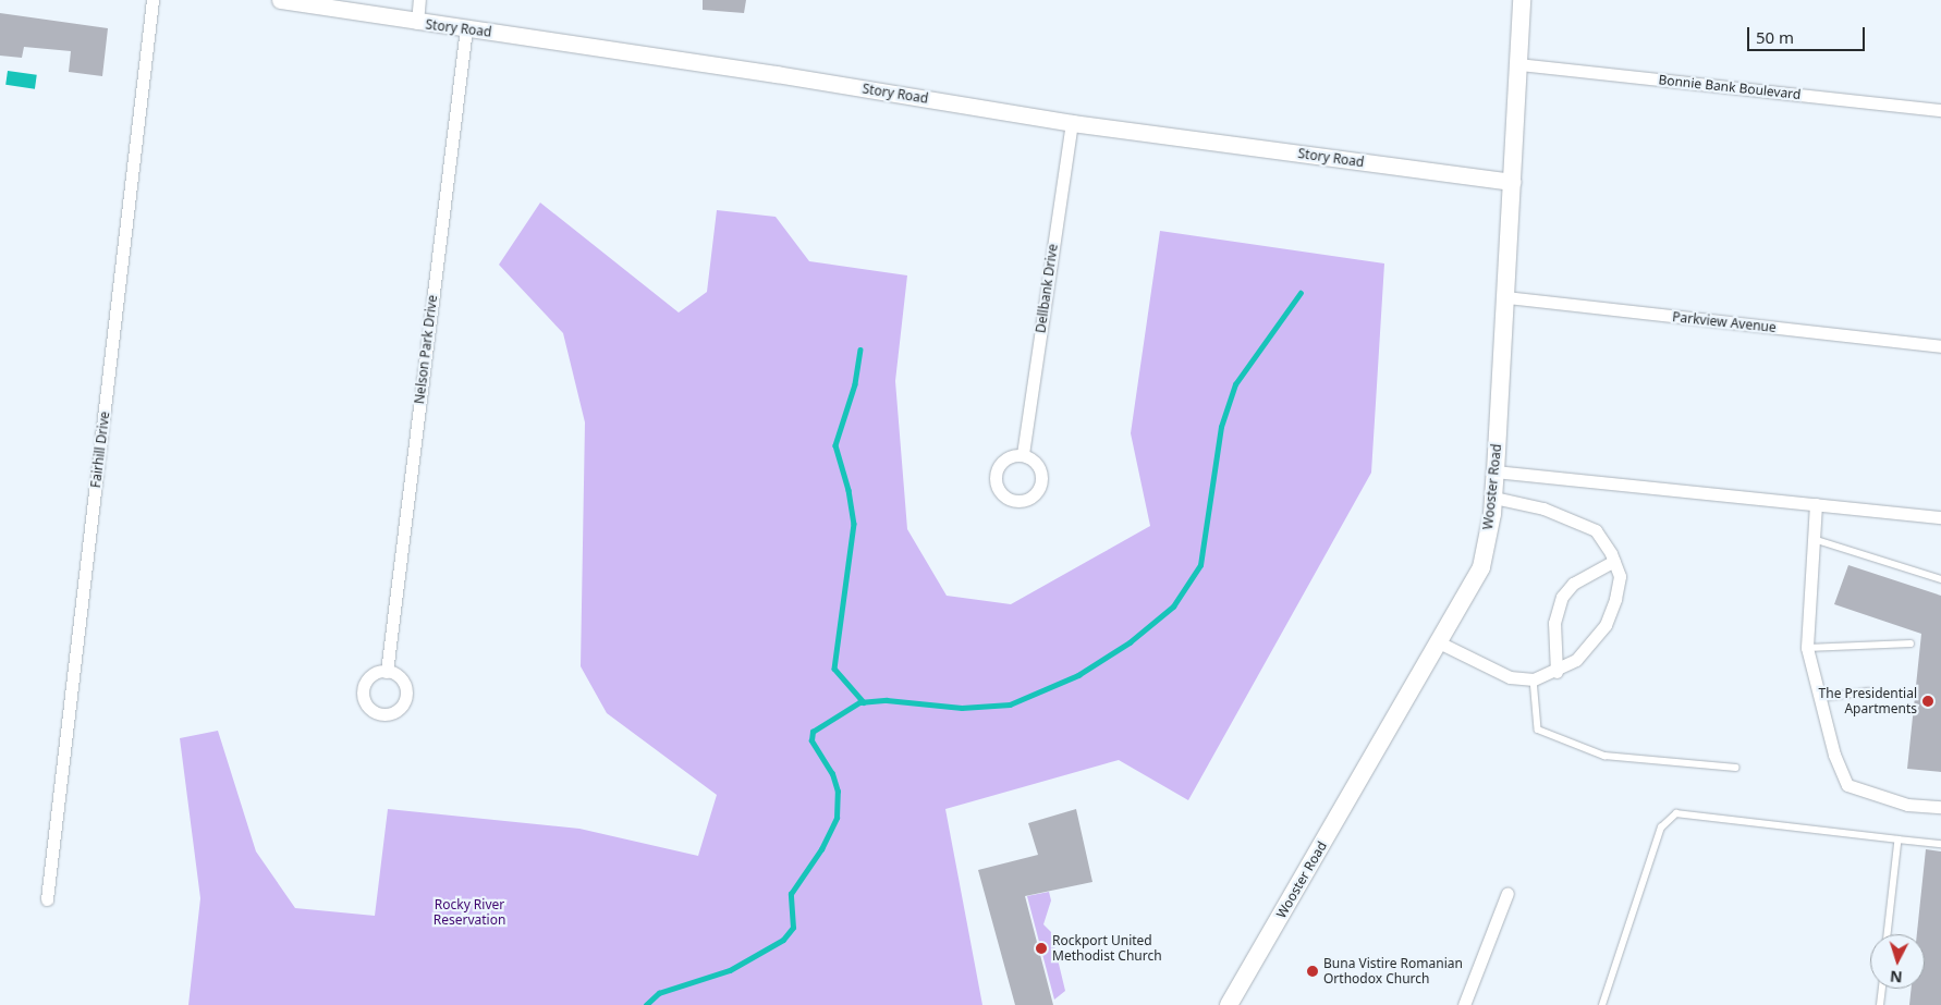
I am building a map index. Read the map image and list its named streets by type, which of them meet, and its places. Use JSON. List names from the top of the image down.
{
  "streets": {
    "main road": ["Wooster Road"],
    "street": [
      "Story Road",
      "Bonnie Bank Boulevard",
      "Dellbank Drive",
      "Parkview Avenue",
      "Nelson Park Drive",
      "Fairhill Drive"
    ]
  },
  "crossings": [
    ["Story Road", "Dellbank Drive"],
    ["Story Road", "Nelson Park Drive"],
    ["Story Road", "Wooster Road"],
    ["Bonnie Bank Boulevard", "Wooster Road"],
    ["Parkview Avenue", "Wooster Road"]
  ],
  "parks": ["Rocky River Reservation"],
  "places": ["The Presidential Apartments", "Rockport United Methodist Church", "Buna Vistire Romanian Orthodox Church"],
  "scale_bar": "50 m",
  "north": "bottom"
}
